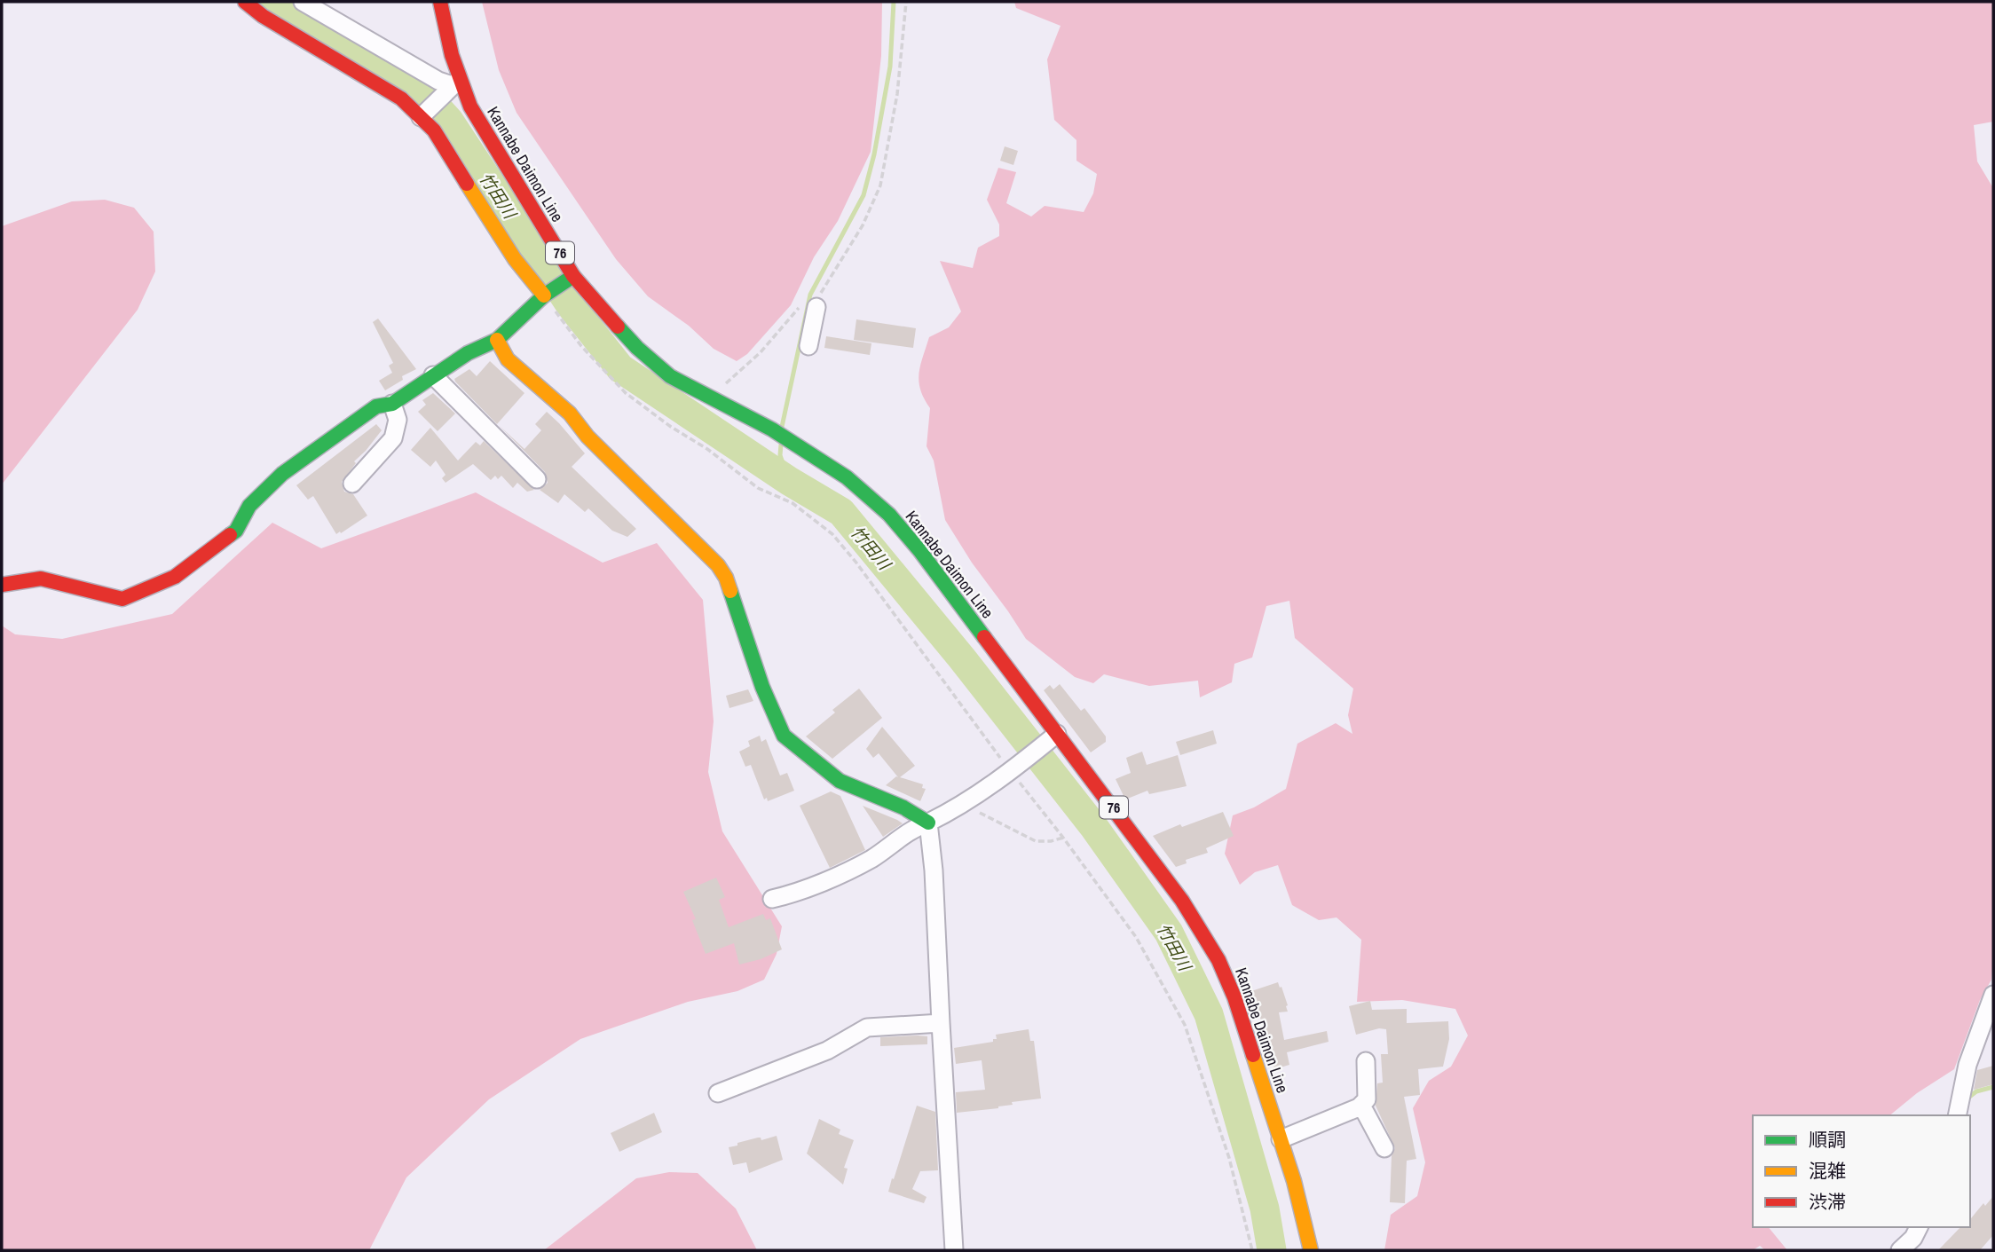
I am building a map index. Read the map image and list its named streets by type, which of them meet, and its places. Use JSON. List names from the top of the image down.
{
  "streets": {
    "street": ["Kannabe Daimon Line", "76"]
  },
  "water": ["竹田川"],
  "legend": ["順調", "混雑", "渋滞"]
}
